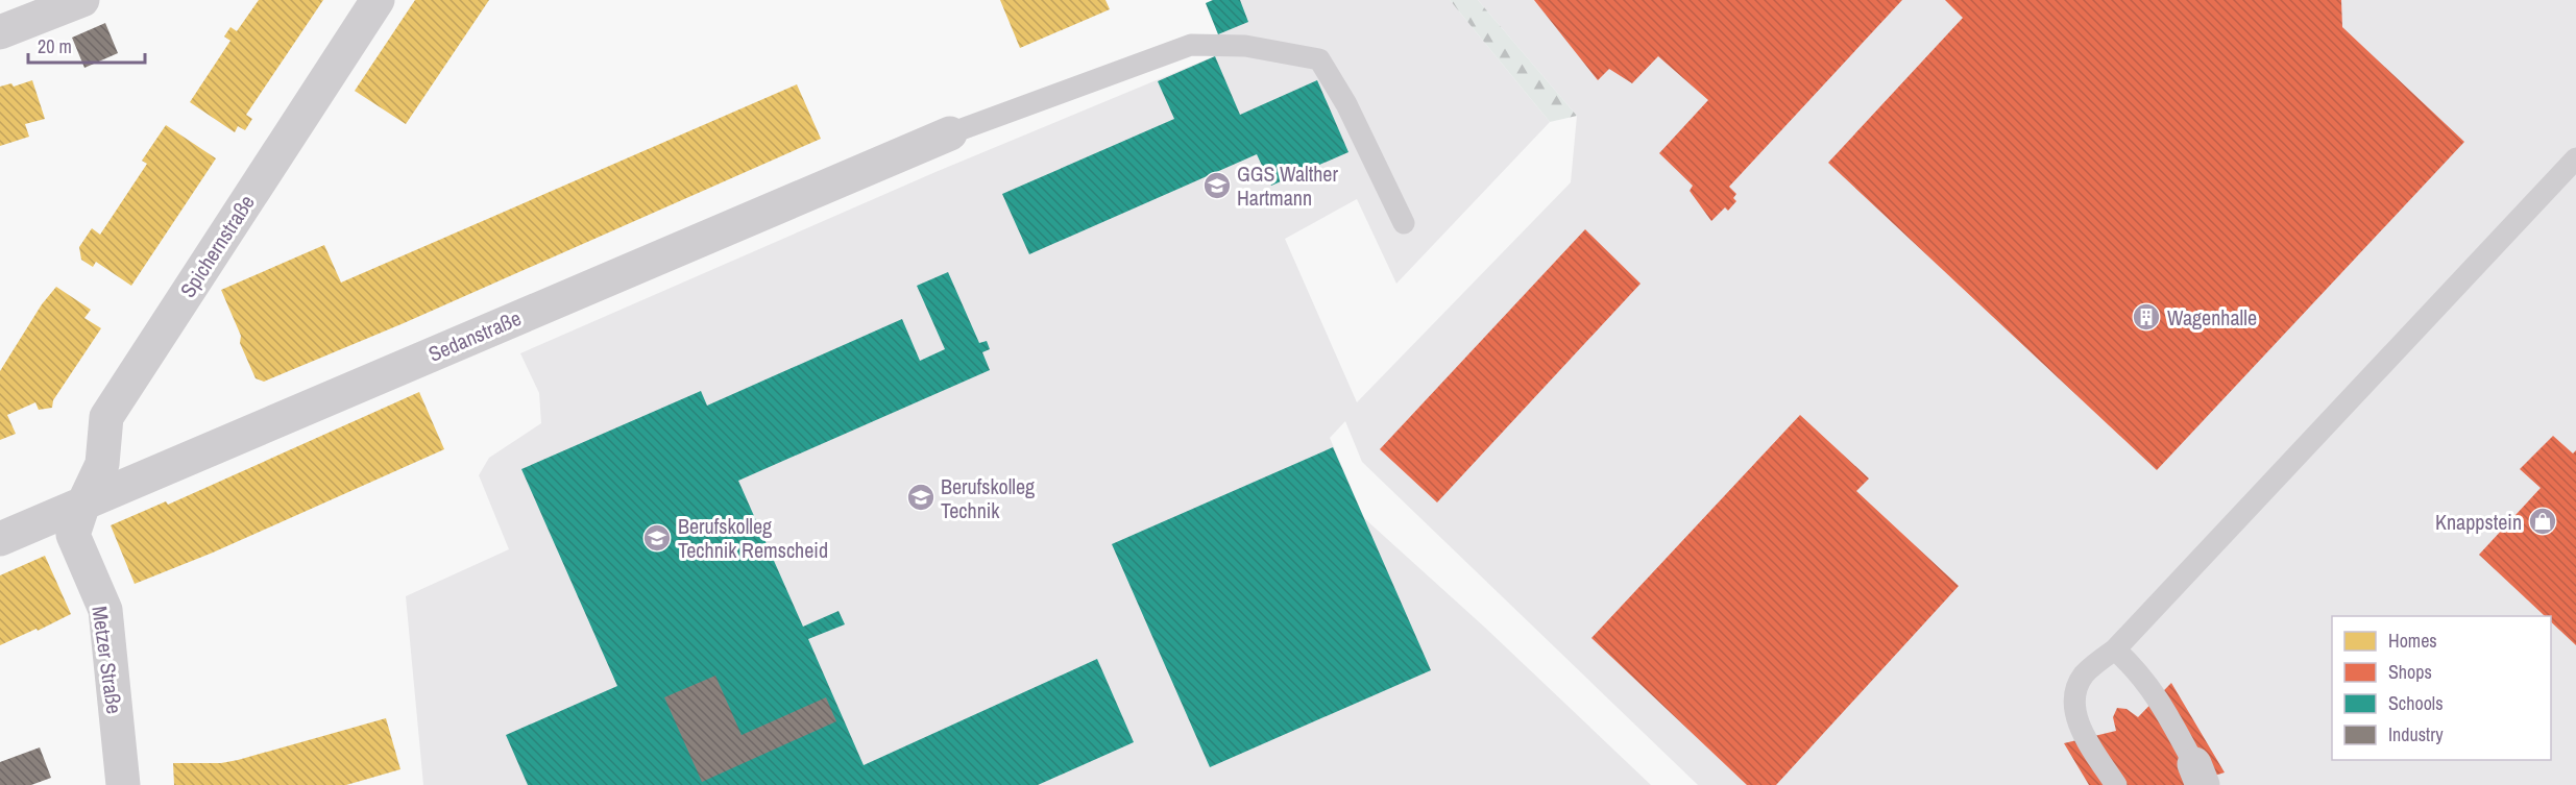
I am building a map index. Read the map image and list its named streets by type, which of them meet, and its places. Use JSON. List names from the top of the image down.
{
  "streets": {
    "street": ["Spichernstraße", "Sedanstraße", "Metzer Straße"]
  },
  "crossings": [
    ["Spichernstraße", "Sedanstraße"],
    ["Spichernstraße", "Metzer Straße"],
    ["Sedanstraße", "Metzer Straße"]
  ],
  "places": {
    "school or university": ["GGS Walther Hartmann", "Berufskolleg Technik", "Berufskolleg Technik Remscheid"],
    "building": ["Wagenhalle"],
    "shop": ["Knappstein"]
  },
  "legend": [
    "Homes",
    "Shops",
    "Schools",
    "Industry"
  ],
  "scale_bar": "20 m"
}
